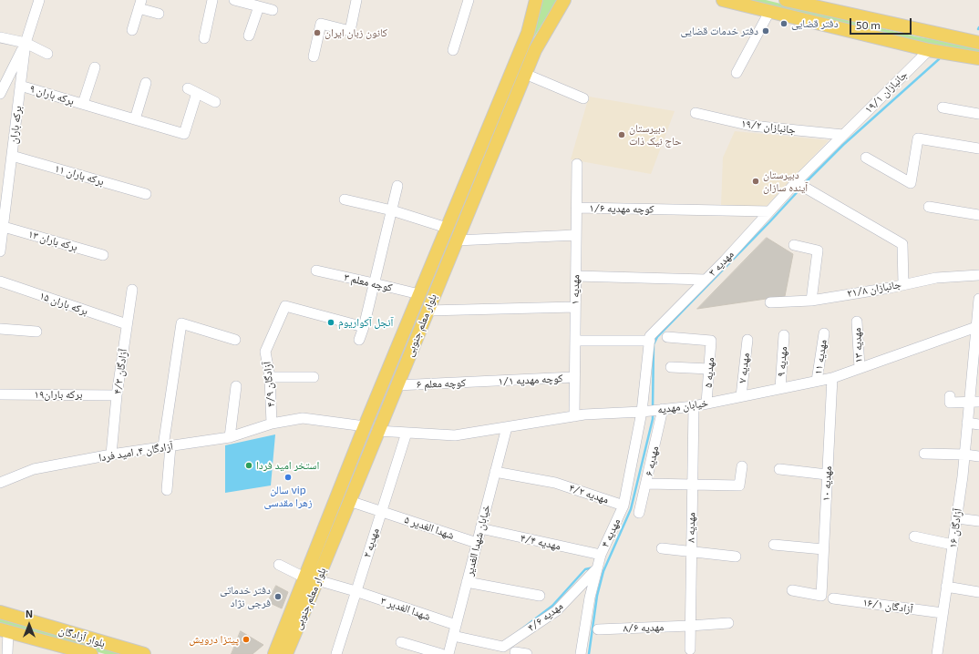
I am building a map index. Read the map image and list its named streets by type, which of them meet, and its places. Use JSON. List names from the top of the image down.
{
  "streets": {
    "main road": ["بلوار معلم جنوبی", "بلوار آزادگان"],
    "street": [
      "جانبازان ۱۹/۱",
      "برکه باران ۹",
      "برکه باران",
      "جانبازان ۱۹/۲",
      "برکه باران ۱۱",
      "کوچه مهدیه ۱/۶",
      "برکه باران ۱۳",
      "مهدیه ۳",
      "کوچه معلم ۳",
      "جانبازان ۲۱/۸",
      "مهدیه ۱",
      "برکه باران ۱۵",
      "مهدیه ۱۳",
      "مهدیه ۱۱",
      "مهدیه ۹",
      "مهدیه ۷",
      "آزادگان ۴/۳",
      "مهدیه ۵",
      "کوچه مهدیه ۱/۱",
      "کوچه معلم ۶",
      "آزادگان ۴/۹",
      "برکه باران۱۹",
      "خیابان مهدیه",
      "آزادگان ۴، امید فردا",
      "مهدیه ۶",
      "مهدیه ۱۰",
      "مهدیه ۴/۲",
      "شهدا الغدیر ۵",
      "مهدیه ۸",
      "آزادگان ۱۶",
      "مهدیه ۴",
      "خیابان شهدا الغدیر",
      "مهدیه ۴/۴",
      "مهدیه ۲",
      "آزادگان ۱۶/۱",
      "شهدا الغدیر ۳",
      "مهدیه ۴/۶",
      "مهدیه ۸/۶"
    ]
  },
  "crossings": [
    ["جانبازان ۱۹/۱", "جانبازان ۱۹/۲"],
    ["جانبازان ۱۹/۱", "مهدیه ۳"],
    ["برکه باران ۹", "برکه باران"],
    ["برکه باران", "برکه باران ۱۱"],
    ["برکه باران", "برکه باران ۱۳"],
    ["جانبازان ۱۹/۲", "مهدیه ۳"],
    ["کوچه مهدیه ۱/۶", "مهدیه ۳"],
    ["کوچه مهدیه ۱/۶", "مهدیه ۱"],
    ["مهدیه ۳", "خیابان مهدیه"],
    ["مهدیه ۳", "مهدیه ۴"],
    ["کوچه معلم ۳", "بلوار معلم جنوبی"],
    ["مهدیه ۱", "کوچه مهدیه ۱/۱"],
    ["مهدیه ۱", "خیابان مهدیه"],
    ["برکه باران ۱۵", "آزادگان ۴/۳"],
    ["بلوار معلم جنوبی", "کوچه معلم ۶"],
    ["بلوار معلم جنوبی", "خیابان مهدیه"],
    ["بلوار معلم جنوبی", "آزادگان ۴، امید فردا"],
    ["بلوار معلم جنوبی", "شهدا الغدیر ۵"],
    ["بلوار معلم جنوبی", "شهدا الغدیر ۳"],
    ["مهدیه ۱۳", "خیابان مهدیه"],
    ["مهدیه ۱۱", "خیابان مهدیه"],
    ["مهدیه ۹", "خیابان مهدیه"],
    ["مهدیه ۷", "خیابان مهدیه"],
    ["آزادگان ۴/۳", "برکه باران۱۹"],
    ["آزادگان ۴/۳", "آزادگان ۴، امید فردا"],
    ["مهدیه ۵", "خیابان مهدیه"],
    ["کوچه مهدیه ۱/۱", "کوچه معلم ۶"],
    ["آزادگان ۴/۹", "آزادگان ۴، امید فردا"],
    ["خیابان مهدیه", "مهدیه ۶"],
    ["خیابان مهدیه", "مهدیه ۱۰"],
    ["خیابان مهدیه", "مهدیه ۸"],
    ["خیابان مهدیه", "آزادگان ۱۶"],
    ["خیابان مهدیه", "مهدیه ۴"],
    ["خیابان مهدیه", "خیابان شهدا الغدیر"],
    ["خیابان مهدیه", "مهدیه ۲"],
    ["مهدیه ۴/۲", "مهدیه ۴"],
    ["مهدیه ۴/۲", "خیابان شهدا الغدیر"],
    ["شهدا الغدیر ۵", "خیابان شهدا الغدیر"],
    ["شهدا الغدیر ۵", "مهدیه ۲"],
    ["مهدیه ۸", "مهدیه ۸/۶"],
    ["آزادگان ۱۶", "آزادگان ۱۶/۱"],
    ["مهدیه ۴", "مهدیه ۴/۴"],
    ["مهدیه ۴", "مهدیه ۴/۶"],
    ["خیابان شهدا الغدیر", "مهدیه ۴/۴"],
    ["خیابان شهدا الغدیر", "شهدا الغدیر ۳"],
    ["خیابان شهدا الغدیر", "مهدیه ۴/۶"],
    ["مهدیه ۲", "شهدا الغدیر ۳"]
  ],
  "places": [
    "دفتر قضایی",
    "دفتر خدمات قضایی",
    "کانون زبان ایران",
    "دبیرستان حاج نیک ذات",
    "دبیرستان آینده سازان",
    "آنجل آکواریوم",
    "استخر امید فردا",
    "سالن vip زهرا مقدسی",
    "دفتر خدماتی فرجی نژاد",
    "پیتزا درویش"
  ],
  "scale_bar": "50 m",
  "north": "top"
}
